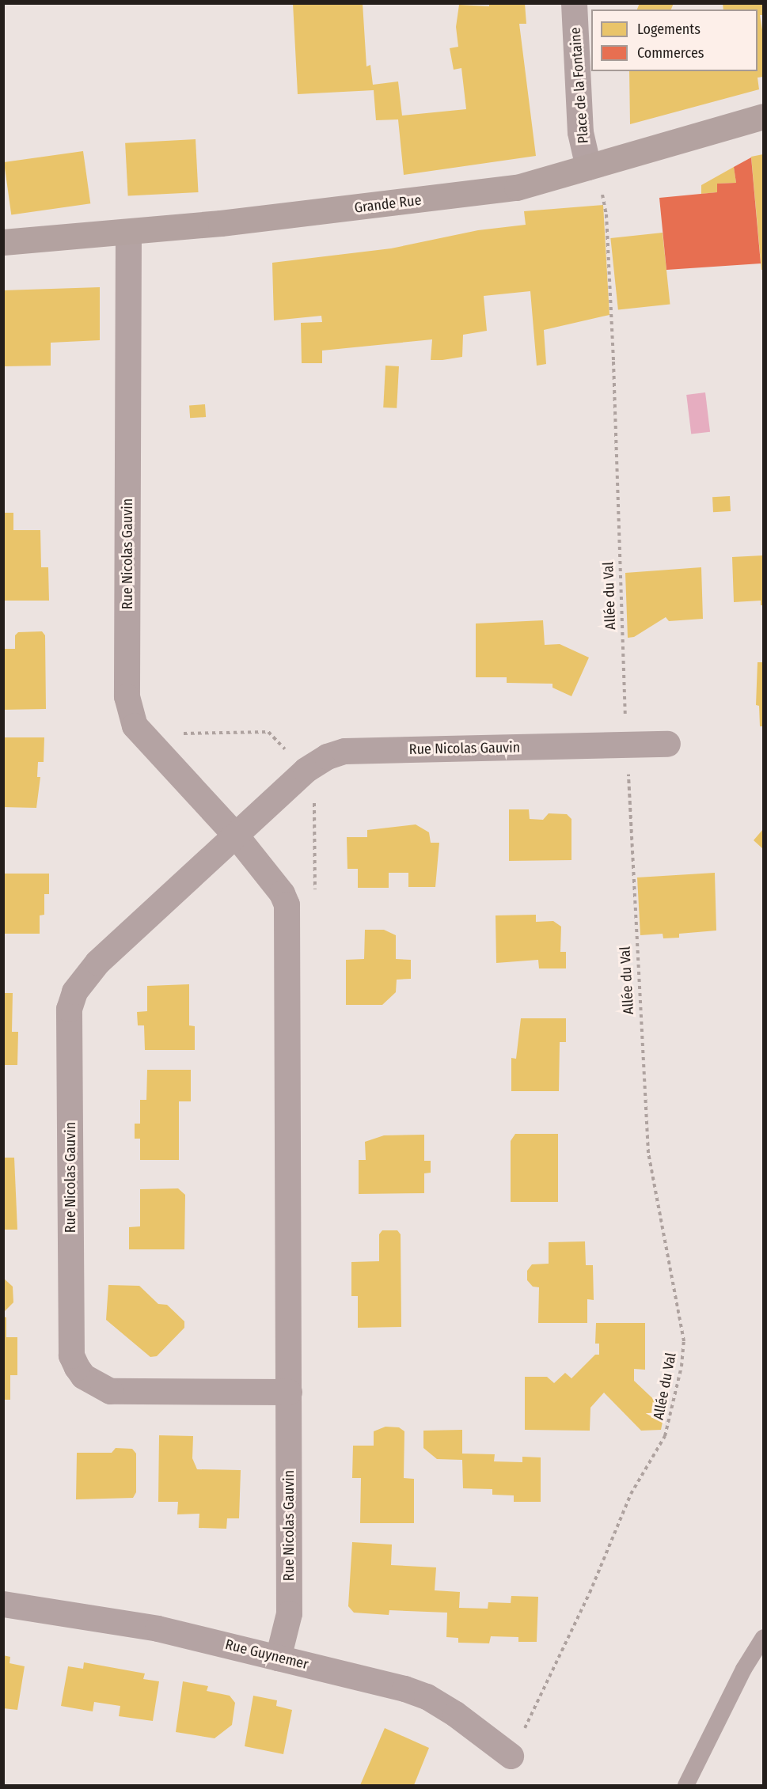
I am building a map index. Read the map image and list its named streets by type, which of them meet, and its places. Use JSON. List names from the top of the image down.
{
  "streets": {
    "street": [
      "Place de la Fontaine",
      "Grande Rue",
      "Rue Nicolas Gauvin",
      "Rue Guynemer"
    ],
    "path": ["Allée du Val"]
  },
  "crossings": [
    ["Place de la Fontaine", "Grande Rue"],
    ["Place de la Fontaine", "Allée du Val"],
    ["Grande Rue", "Rue Nicolas Gauvin"],
    ["Grande Rue", "Allée du Val"],
    ["Rue Nicolas Gauvin", "Allée du Val"],
    ["Rue Nicolas Gauvin", "Rue Guynemer"],
    ["Allée du Val", "Rue Guynemer"]
  ],
  "legend": ["Logements", "Commerces"]
}
